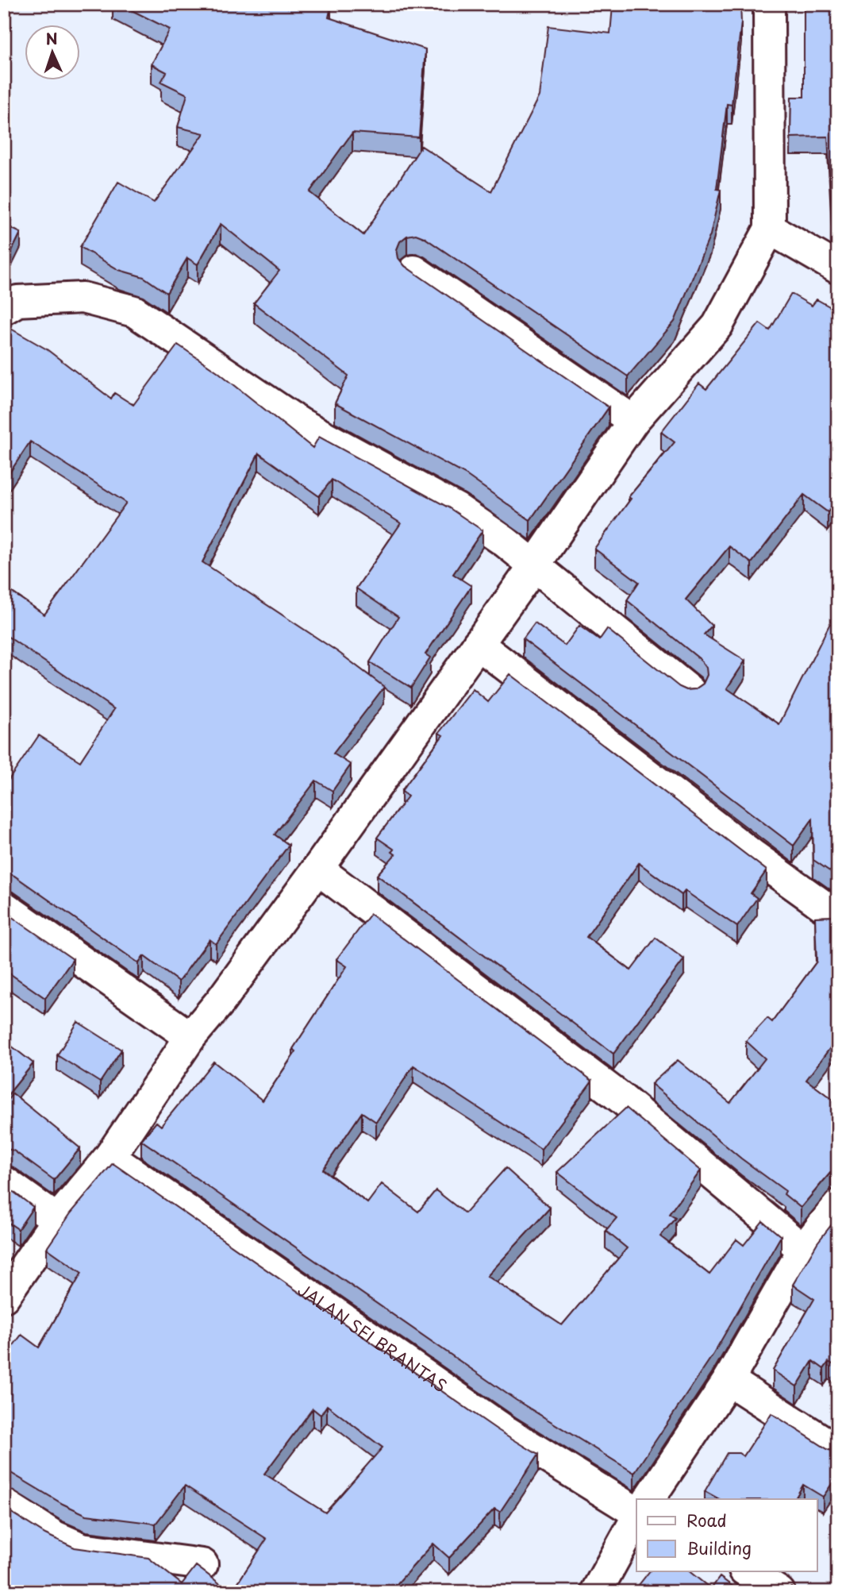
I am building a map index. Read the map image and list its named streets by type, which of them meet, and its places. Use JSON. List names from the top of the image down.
{
  "streets": {
    "street": ["JALAN SEI BRANTAS"]
  },
  "legend": ["Road", "Building"],
  "north": "top"
}
